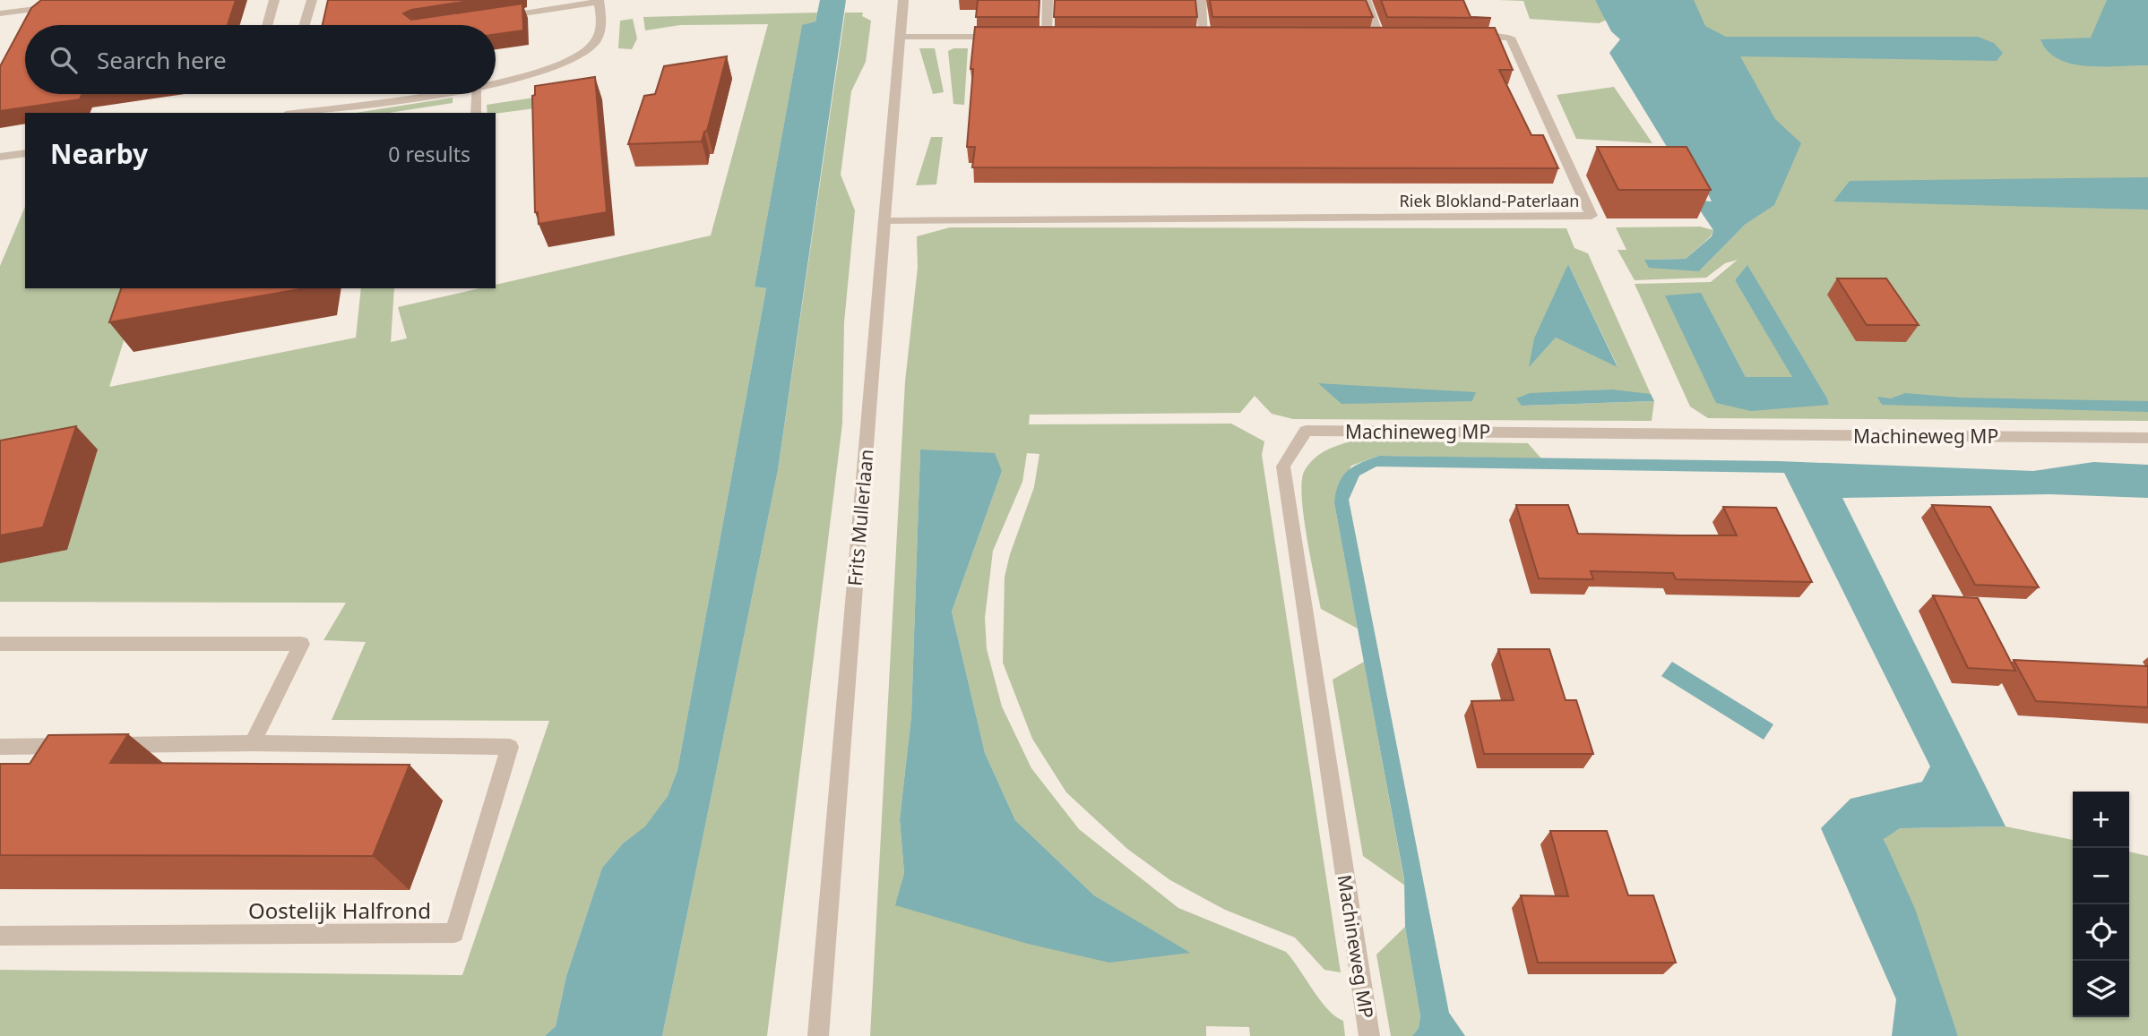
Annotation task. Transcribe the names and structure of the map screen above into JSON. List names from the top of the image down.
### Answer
{
  "streets": {
    "street": [
      "Riek Blokland-Paterlaan",
      "Machineweg MP",
      "Frits Mullerlaan",
      "Oostelijk Halfrond"
    ]
  },
  "crossings": [
    ["Riek Blokland-Paterlaan", "Frits Mullerlaan"]
  ],
  "page": {
    "search": "Search here",
    "heading": ["Nearby", "0 results"],
    "map_buttons": ["+", "−"]
  }
}
